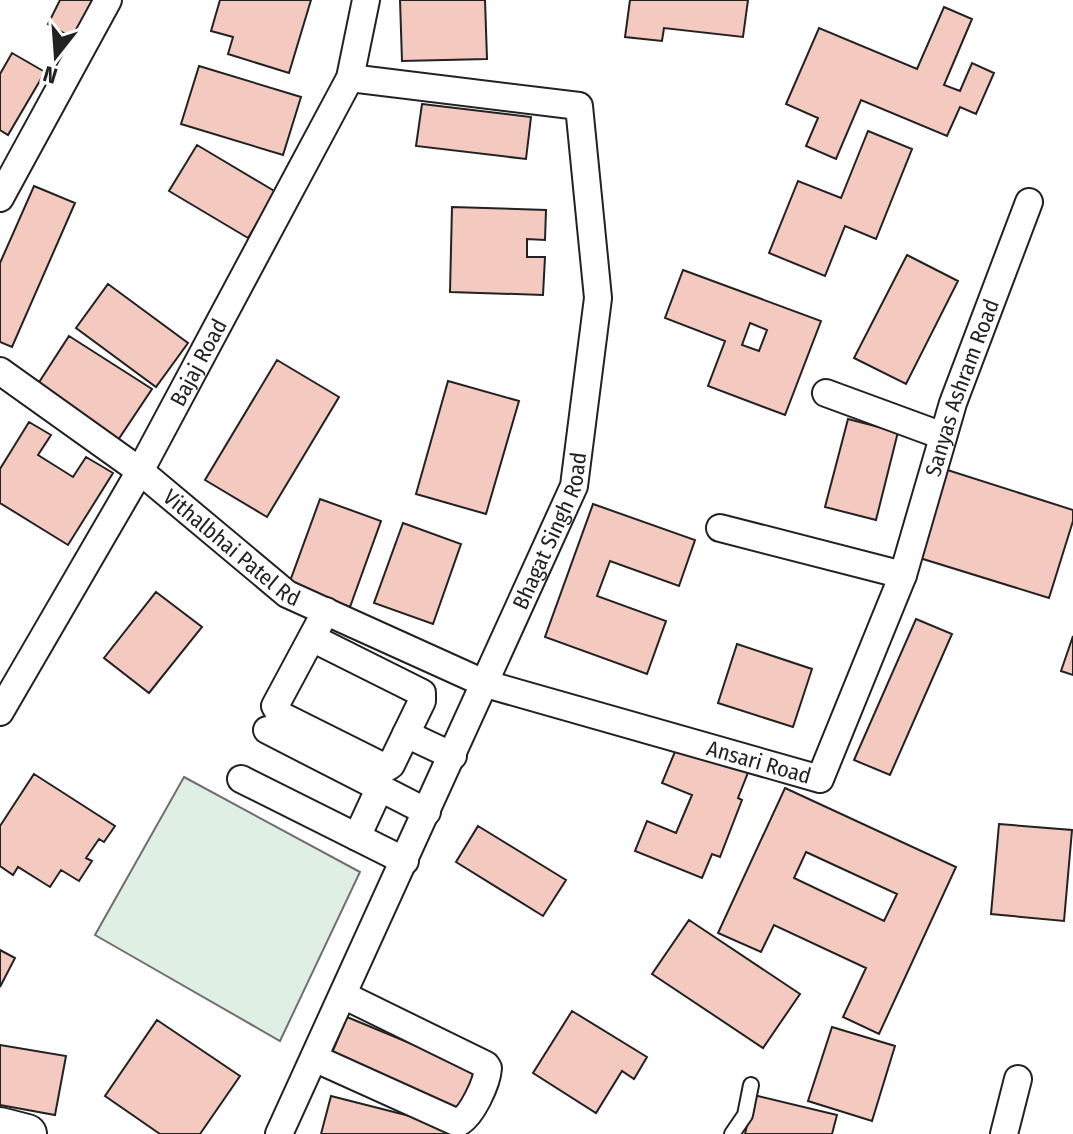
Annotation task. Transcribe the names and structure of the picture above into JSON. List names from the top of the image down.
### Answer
{
  "streets": {
    "street": [
      "Bajaj Road",
      "Sanyas Ashram Road",
      "Bhagat Singh Road",
      "Vithalbhai Patel Rd",
      "Ansari Road"
    ]
  },
  "crossings": [
    ["Bajaj Road", "Bhagat Singh Road"],
    ["Bajaj Road", "Vithalbhai Patel Rd"],
    ["Sanyas Ashram Road", "Ansari Road"],
    ["Bhagat Singh Road", "Vithalbhai Patel Rd"],
    ["Bhagat Singh Road", "Ansari Road"],
    ["Vithalbhai Patel Rd", "Ansari Road"]
  ],
  "north": "bottom"
}
